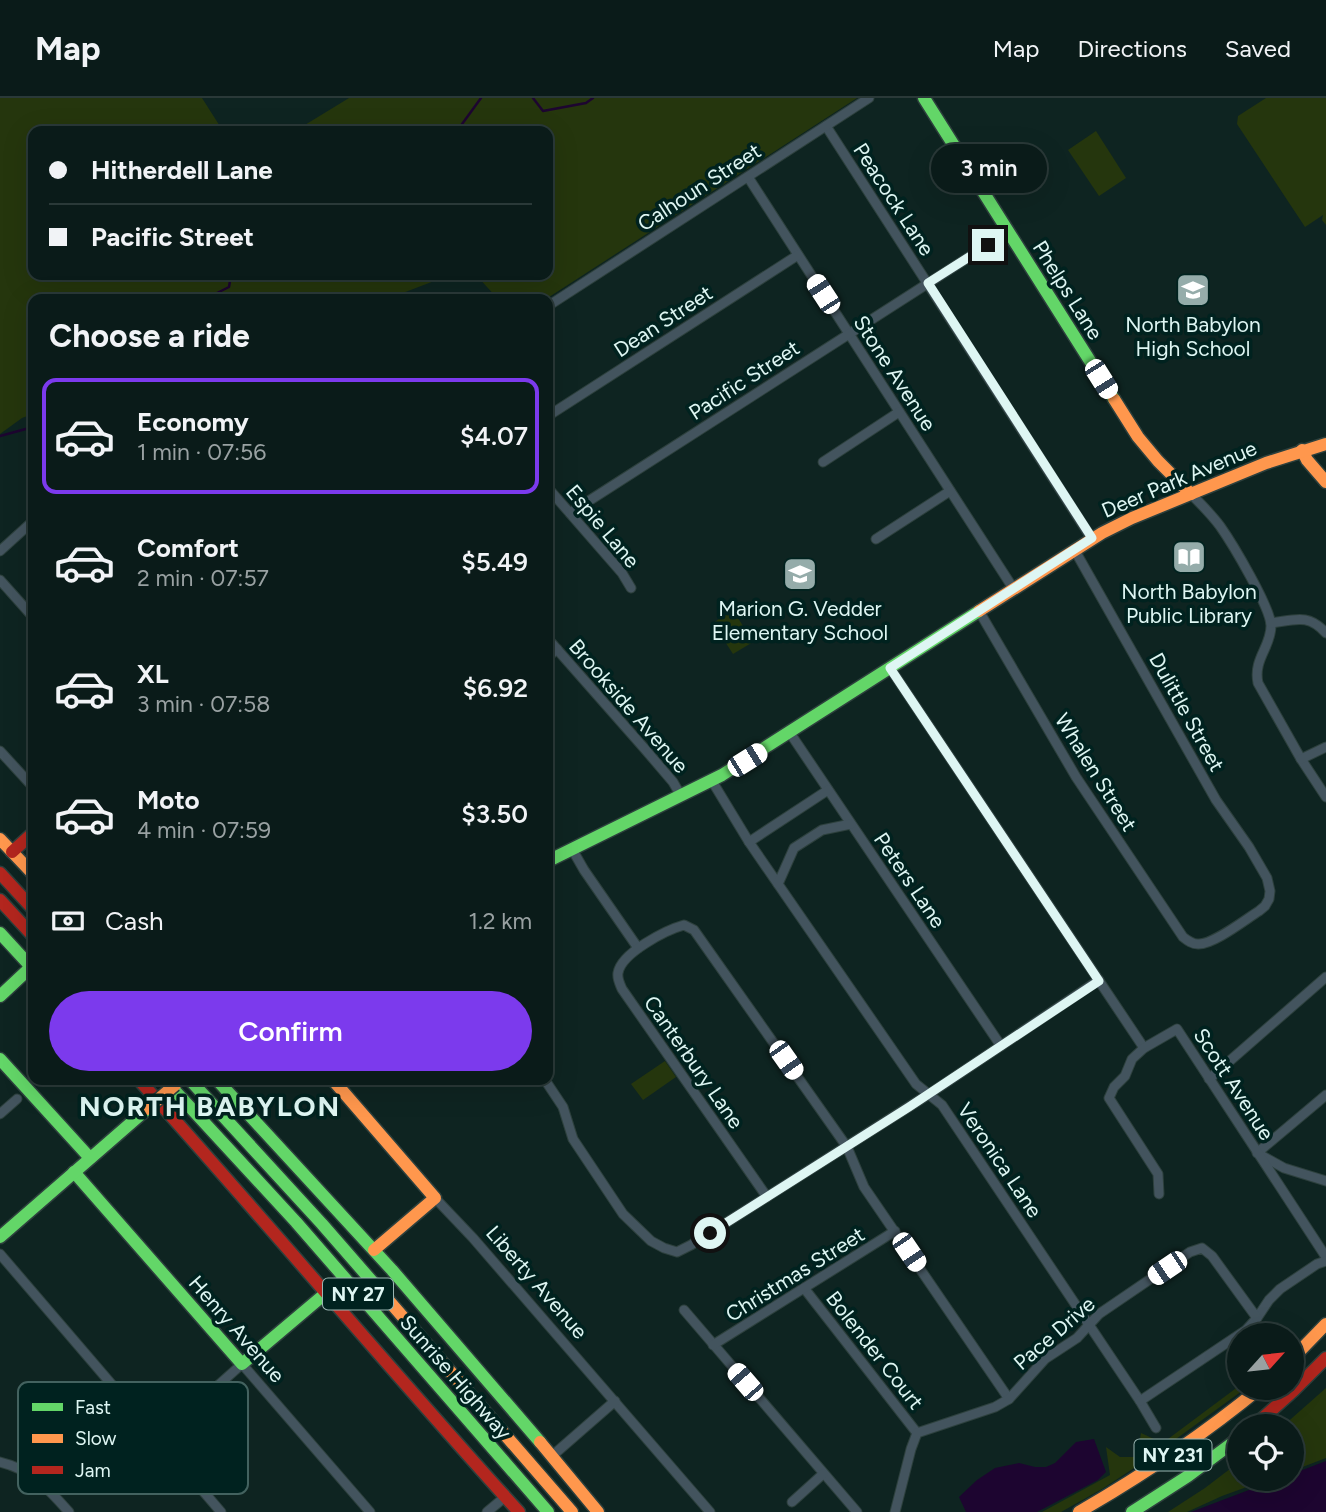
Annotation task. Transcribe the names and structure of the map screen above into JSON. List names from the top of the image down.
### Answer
{
  "streets": {
    "main road": [
      "Phelps Lane",
      "Deer Park Avenue",
      "Liberty Avenue",
      "NY 27",
      "Henry Avenue",
      "Sunrise Highway",
      "NY 231"
    ],
    "street": [
      "Calhoun Street",
      "Peacock Lane",
      "Dean Street",
      "Stone Avenue",
      "Pacific Street",
      "Espie Lane",
      "Brookside Avenue",
      "Dulittle Street",
      "Whalen Street",
      "Peters Lane",
      "Canterbury Lane",
      "Scott Avenue",
      "Veronica Lane",
      "Christmas Street",
      "Pace Drive",
      "Bolender Court"
    ]
  },
  "crossings": [
    ["Calhoun Street", "Peacock Lane"],
    ["Calhoun Street", "Stone Avenue"],
    ["Peacock Lane", "Pacific Street"],
    ["Peacock Lane", "Deer Park Avenue"],
    ["Phelps Lane", "Pacific Street"],
    ["Phelps Lane", "Deer Park Avenue"],
    ["Dean Street", "Stone Avenue"],
    ["Stone Avenue", "Pacific Street"],
    ["Stone Avenue", "Deer Park Avenue"],
    ["Pacific Street", "Espie Lane"],
    ["Deer Park Avenue", "Brookside Avenue"],
    ["Deer Park Avenue", "Dulittle Street"],
    ["Deer Park Avenue", "Whalen Street"],
    ["Deer Park Avenue", "Peters Lane"],
    ["Deer Park Avenue", "Veronica Lane"],
    ["Dulittle Street", "Whalen Street"],
    ["Veronica Lane", "Pace Drive"],
    ["Christmas Street", "Bolender Court"],
    ["Pace Drive", "Bolender Court"]
  ],
  "districts": ["NORTH BABYLON"],
  "places": {
    "school or university": ["North Babylon High School", "Marion G. Vedder Elementary School"],
    "library": ["North Babylon Public Library"]
  },
  "legend": ["Fast", "Slow", "Jam"],
  "north": "top right",
  "page": {
    "header": "Map",
    "nav": ["Map", "Directions", "Saved"],
    "banner": ["Hitherdell Lane", "Pacific Street"],
    "bubble": "3 min",
    "heading": "Choose a ride",
    "list": [
      {
        "name": "Economy",
        "note": "1 min · 07:56",
        "value": "$4.07"
      },
      {
        "name": "Comfort",
        "note": "2 min · 07:57",
        "value": "$5.49"
      },
      {
        "name": "XL",
        "note": "3 min · 07:58",
        "value": "$6.92"
      },
      {
        "name": "Moto",
        "note": "4 min · 07:59",
        "value": "$3.50"
      }
    ],
    "pay": ["Cash", "1.2 km"],
    "buttons": "Confirm"
  }
}
